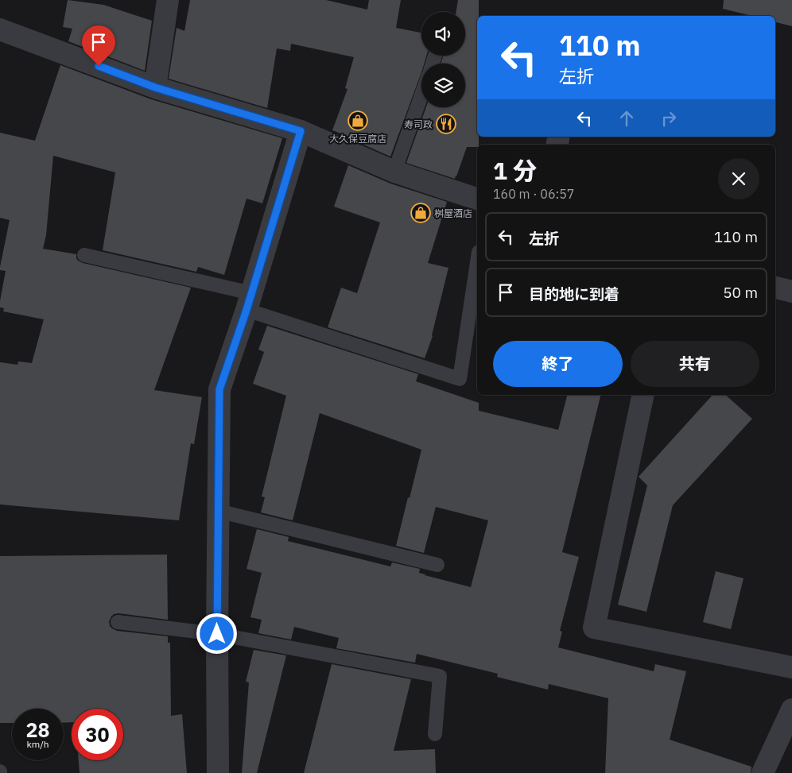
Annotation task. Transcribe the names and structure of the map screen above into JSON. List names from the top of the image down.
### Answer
{
  "places": {
    "shop": ["大久保豆腐店", "桝屋酒店"],
    "restaurant": ["寿司政"]
  },
  "page": {
    "turn": ["110 m", "左折"],
    "heading": ["1 分", "160 m · 06:57"],
    "list": [
      {
        "name": "左折",
        "value": "110 m"
      },
      {
        "name": "目的地に到着",
        "value": "50 m"
      }
    ],
    "buttons": ["終了", "共有"],
    "speed": "28 km/h",
    "limit": "30"
  }
}
